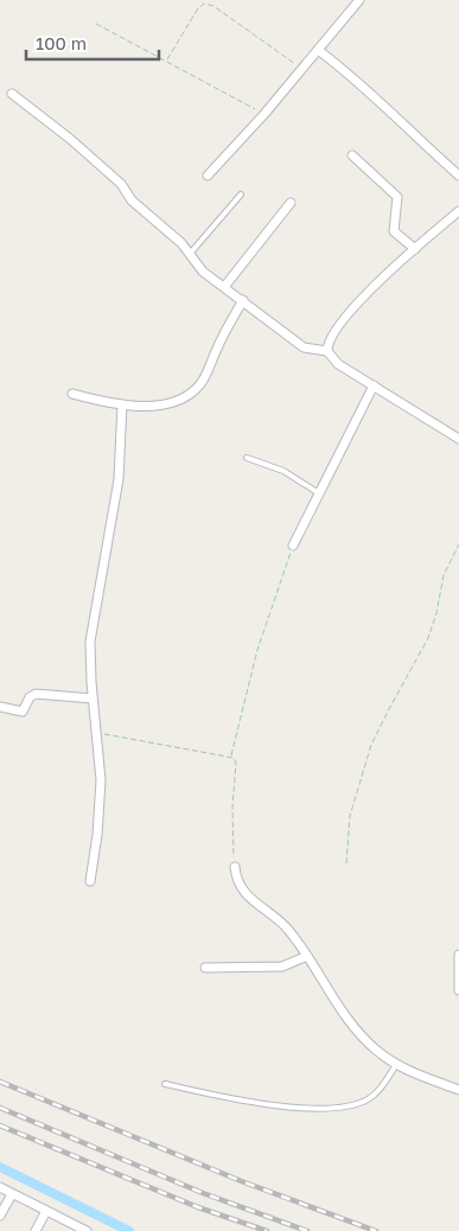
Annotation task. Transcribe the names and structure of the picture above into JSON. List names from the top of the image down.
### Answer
{
  "scale_bar": "100 m"
}
